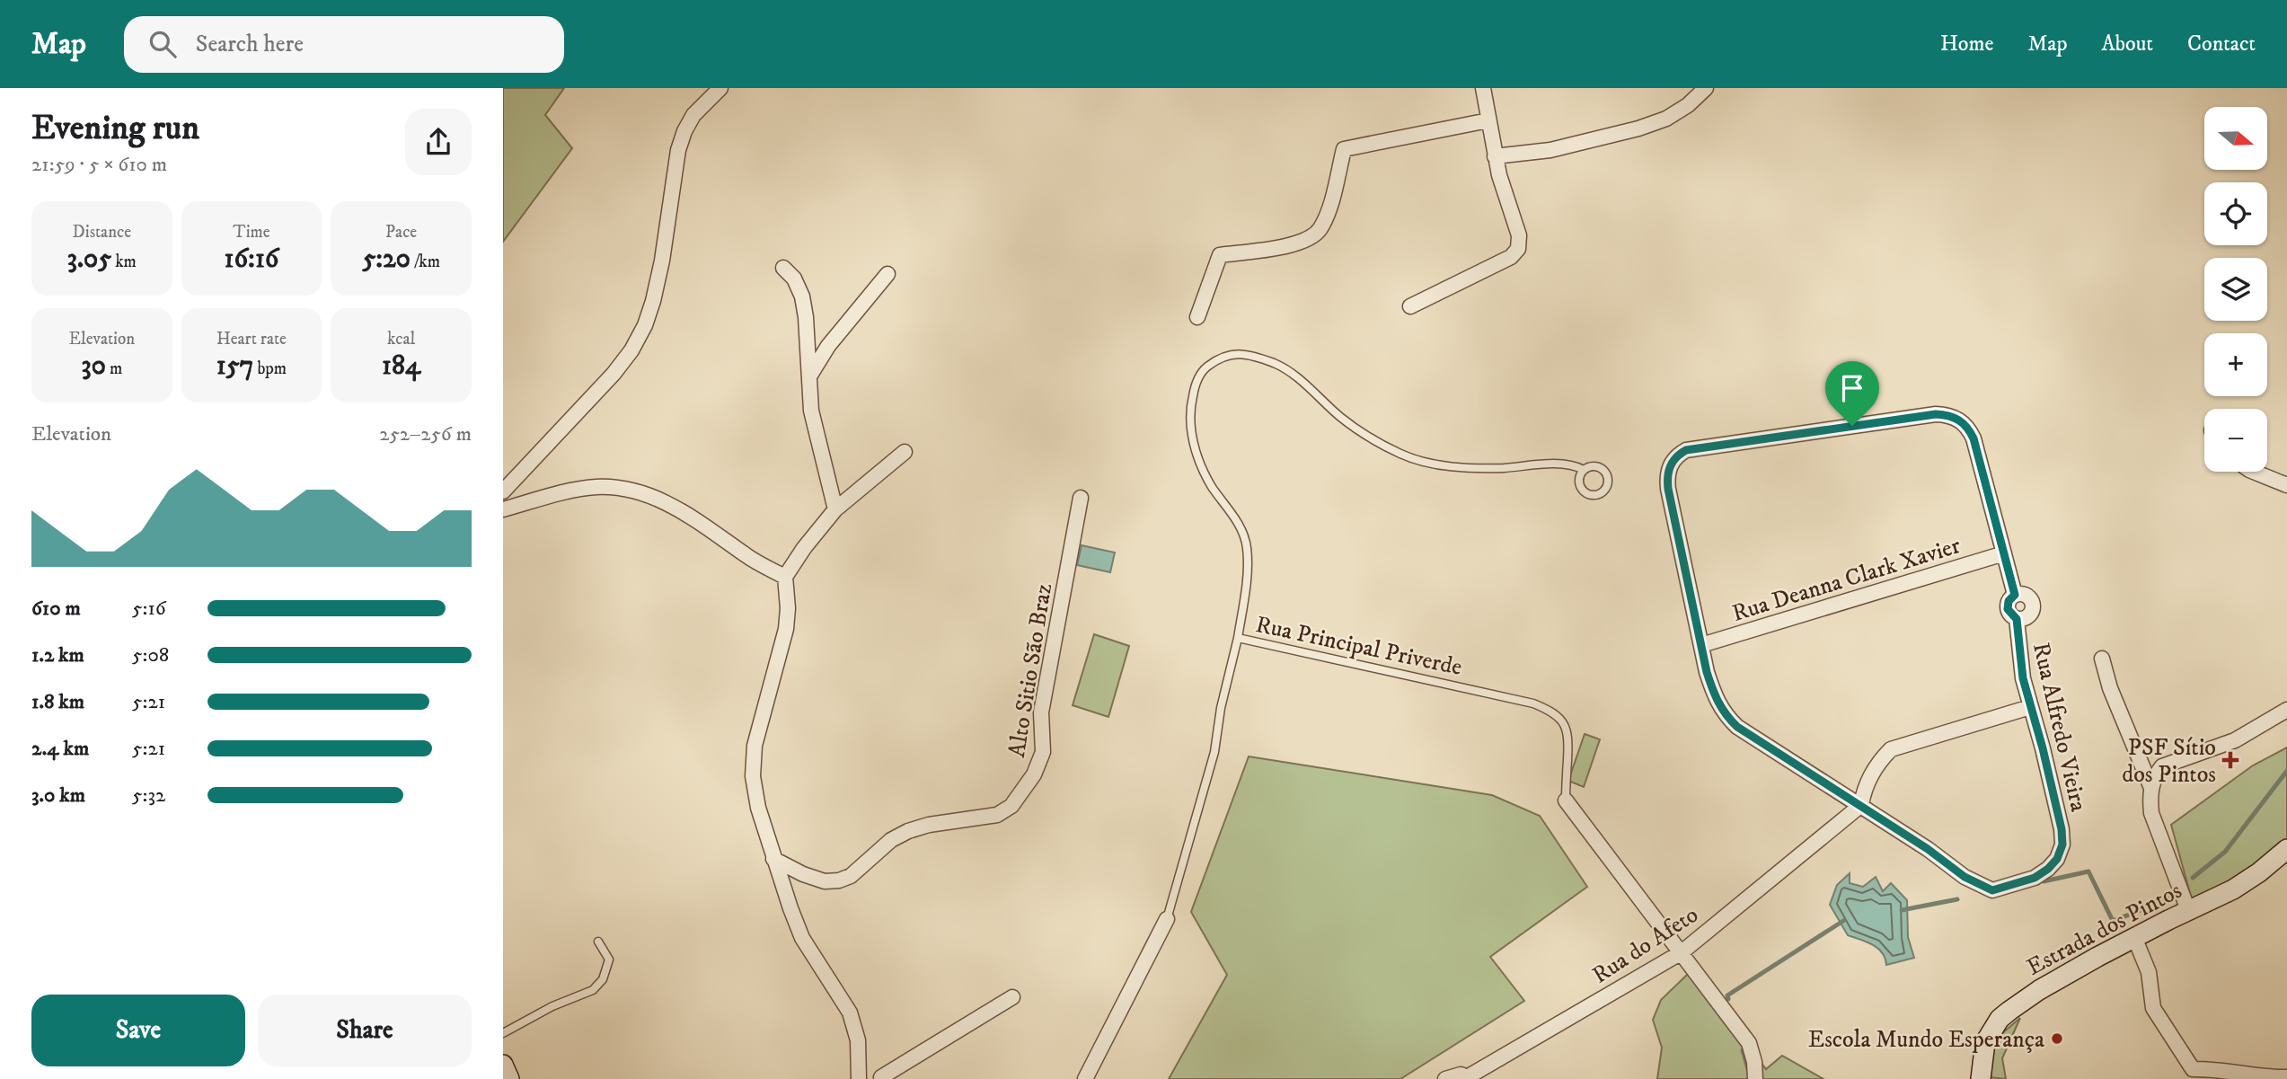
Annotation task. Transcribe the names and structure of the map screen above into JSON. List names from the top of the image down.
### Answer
{
  "streets": {
    "street": [
      "Rua Deanna Clark Xavier",
      "Alto Sitio São Braz",
      "Rua Alfredo Vieira",
      "Estrada dos Pintos",
      "Rua do Afeto"
    ],
    "lane": ["Rua Principal Priverde"]
  },
  "crossings": [
    ["Rua Alfredo Vieira", "Rua do Afeto"]
  ],
  "places": {
    "health": ["PSF Sítio dos Pintos"],
    "other": ["Escola Mundo Esperança"]
  },
  "north": "right",
  "page": {
    "header": "Map",
    "search": "Search here",
    "nav": [
      "Home",
      "Map",
      "About",
      "Contact"
    ],
    "heading": ["Evening run", "21:59 · 5 × 610 m"],
    "map_buttons": ["+", "−"],
    "stats": [
      ["Distance", "3.05 km"],
      ["Time", "16:16"],
      ["Pace", "5:20 /km"],
      ["Elevation", "30 m"],
      ["Heart rate", "157 bpm"],
      ["kcal", "184"]
    ],
    "chart": ["Elevation", "252–256 m"],
    "list": [
      {
        "name": "610 m",
        "note": "5:16"
      },
      {
        "name": "1.2 km",
        "note": "5:08"
      },
      {
        "name": "1.8 km",
        "note": "5:21"
      },
      {
        "name": "2.4 km",
        "note": "5:21"
      },
      {
        "name": "3.0 km",
        "note": "5:32"
      }
    ],
    "buttons": ["Save", "Share"]
  }
}
